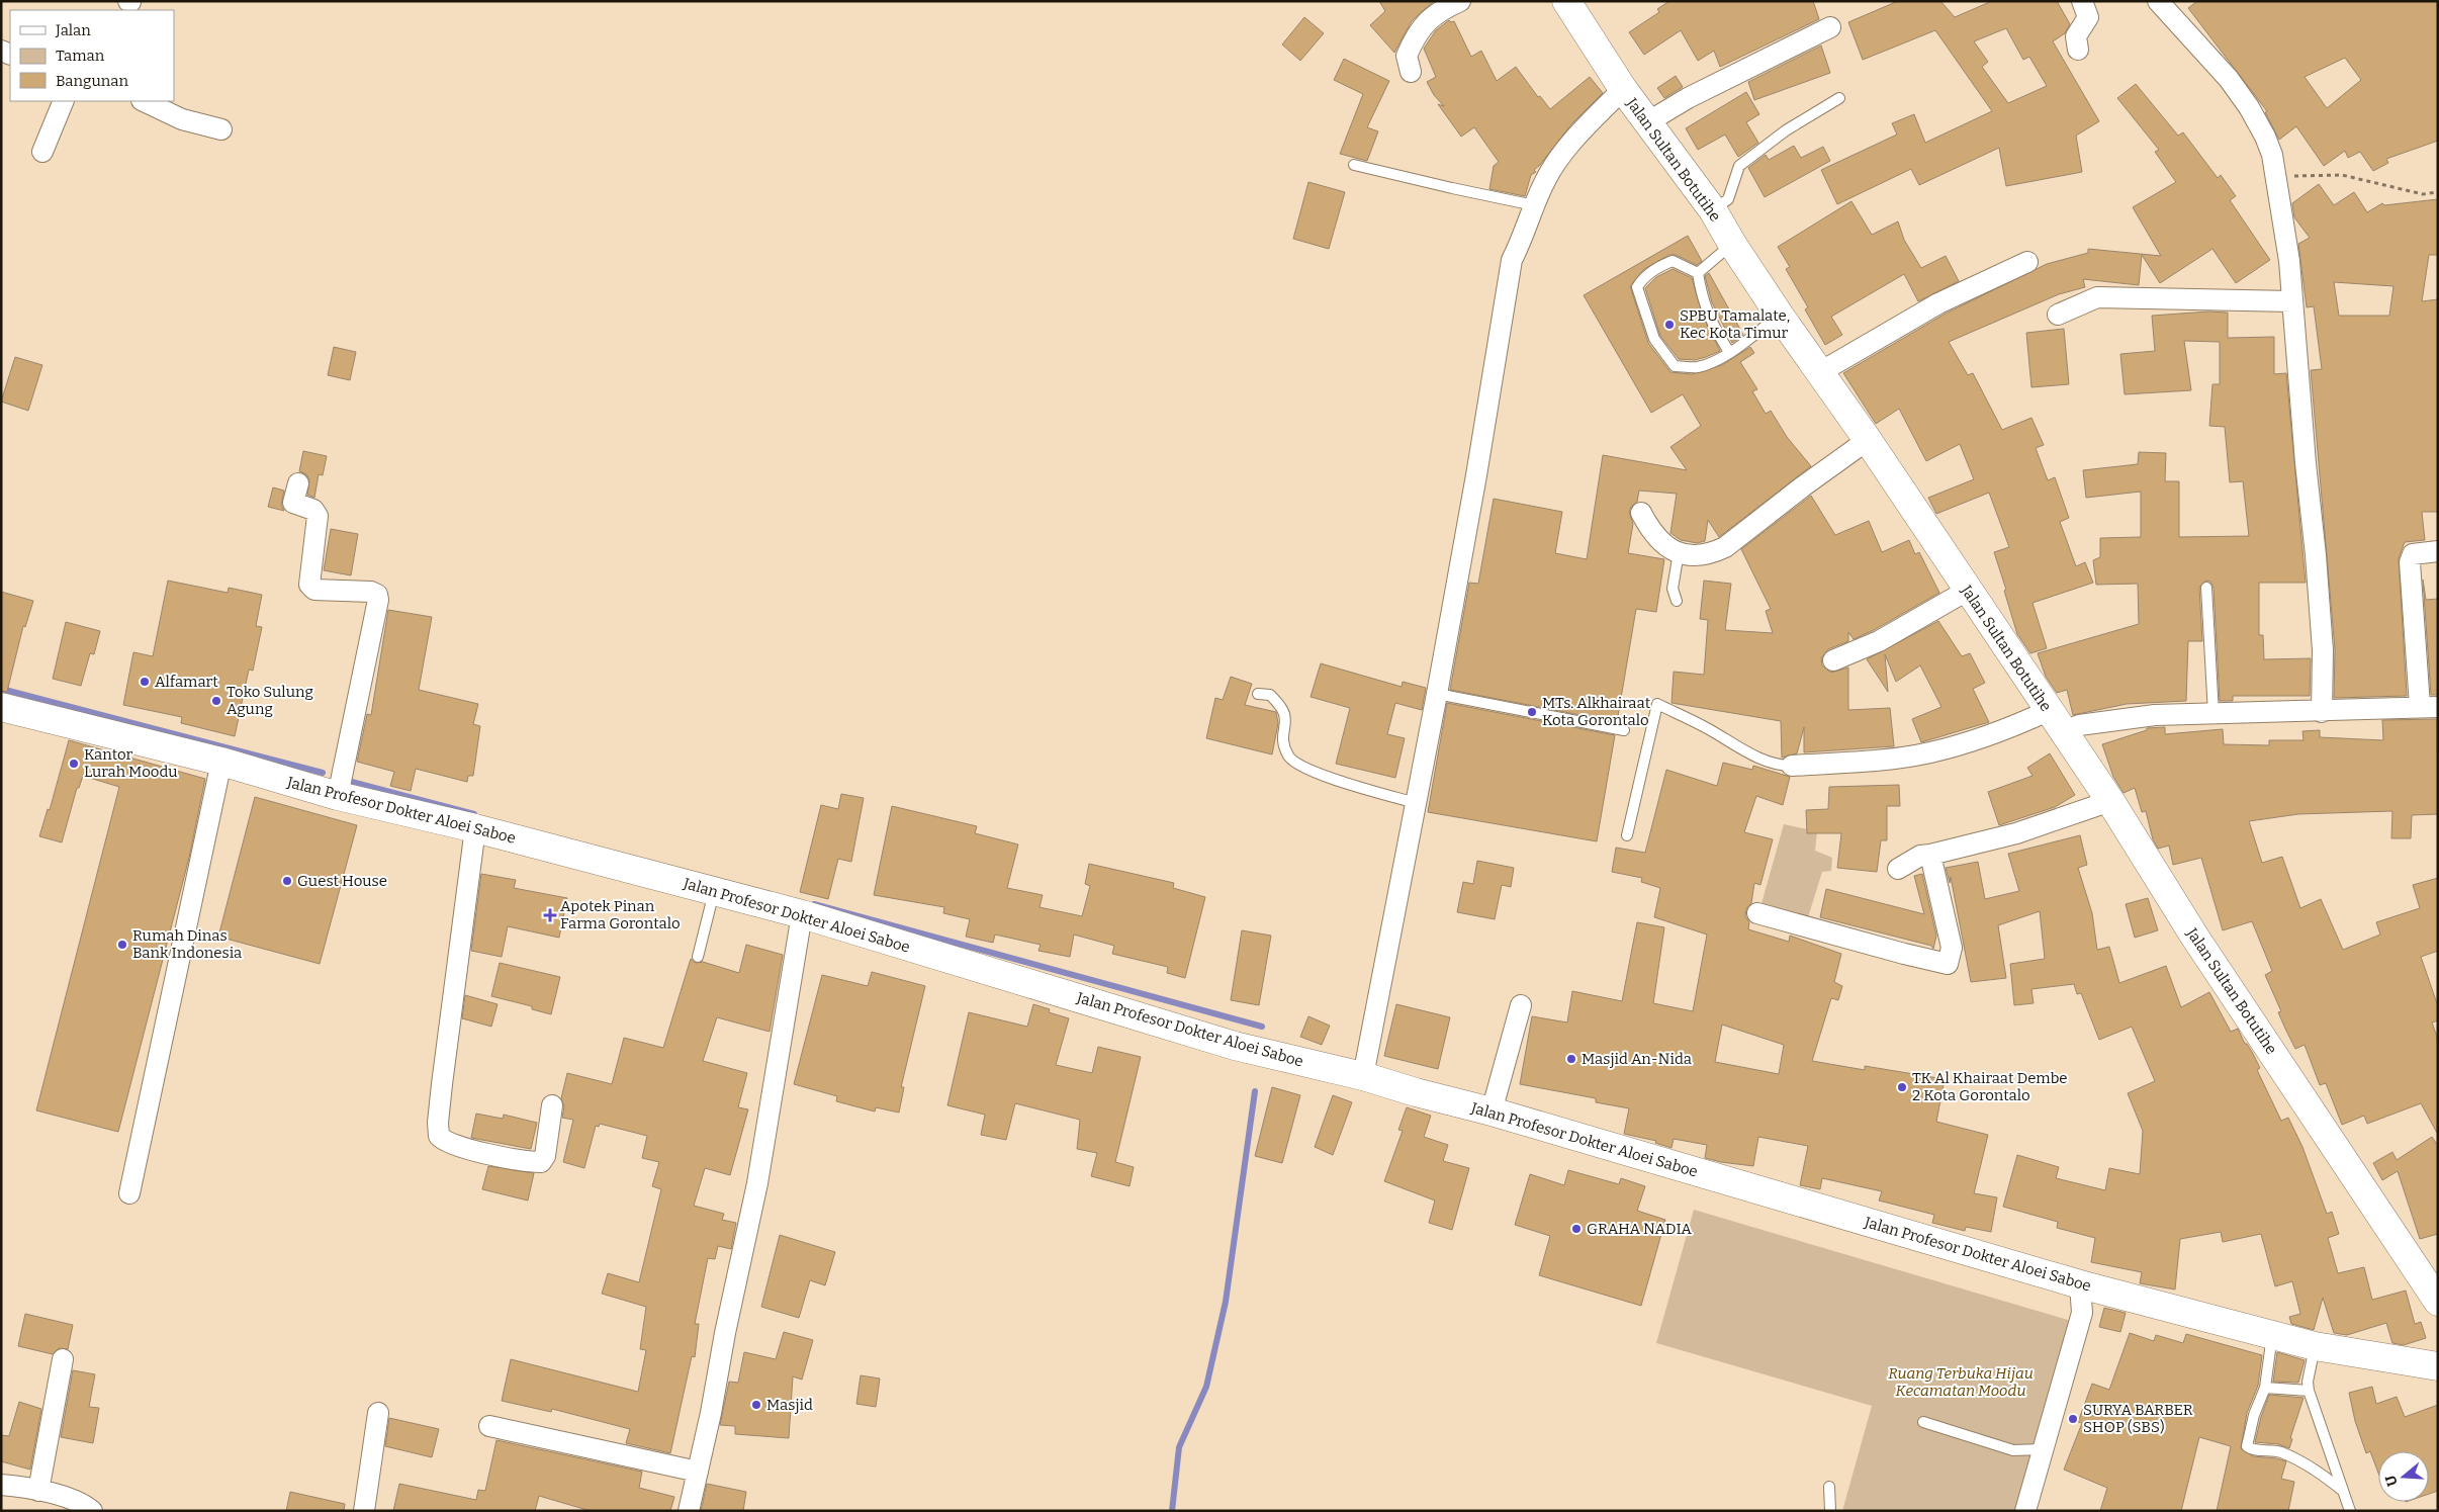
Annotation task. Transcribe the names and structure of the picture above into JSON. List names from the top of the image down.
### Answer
{
  "streets": {
    "street": ["Jalan Sultan Botutihe", "Jalan Profesor Dokter Aloei Saboe"]
  },
  "parks": ["Ruang Terbuka Hijau Kecamatan Moodu"],
  "places": {
    "other": [
      "SPBU Tamalate, Kec Kota Timur",
      "Alfamart",
      "Toko Sulung Agung",
      "MTs. Alkhairaat Kota Gorontalo",
      "Kantor Lurah Moodu",
      "Guest House",
      "Rumah Dinas Bank Indonesia",
      "Masjid An-Nida",
      "TK Al Khairaat Dembe 2 Kota Gorontalo",
      "GRAHA NADIA",
      "Masjid",
      "SURYA BARBER SHOP (SBS)"
    ],
    "health": ["Apotek Pinan Farma Gorontalo"]
  },
  "legend": ["Jalan", "Taman", "Bangunan"],
  "north": "left"
}
